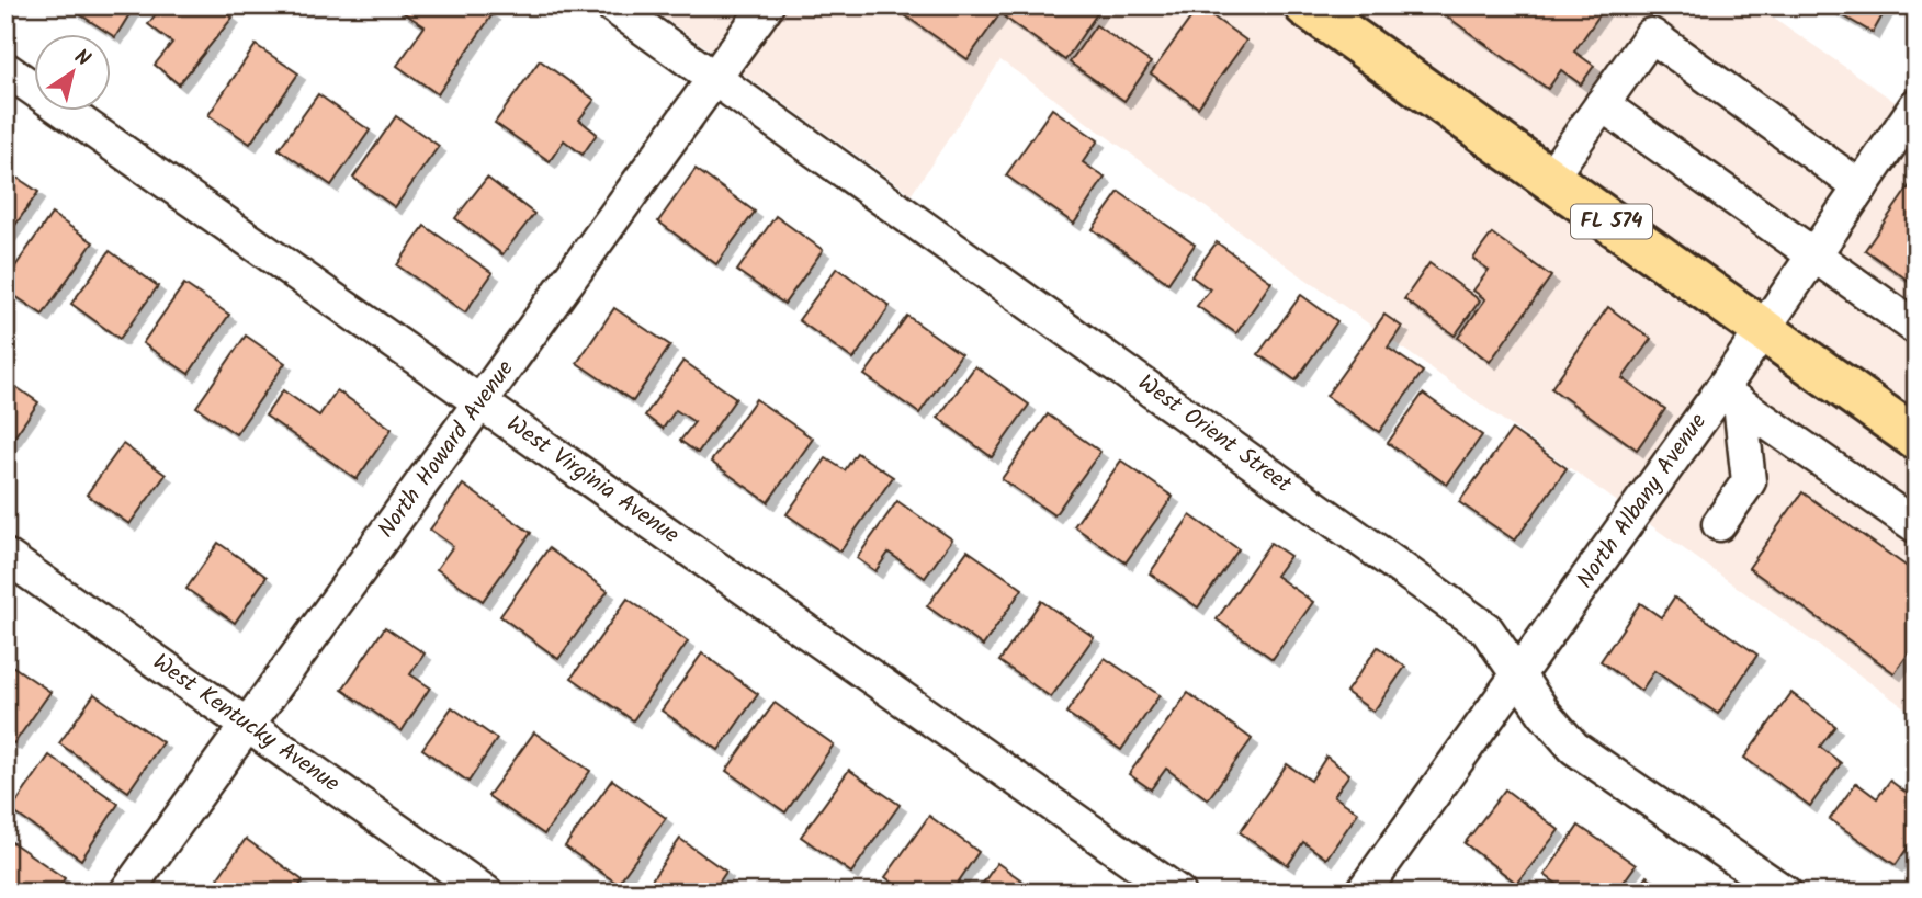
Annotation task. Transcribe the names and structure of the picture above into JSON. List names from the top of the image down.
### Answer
{
  "streets": {
    "main road": ["FL 574"],
    "street": [
      "West Orient Street",
      "North Howard Avenue",
      "West Virginia Avenue",
      "North Albany Avenue",
      "West Kentucky Avenue"
    ]
  },
  "crossings": [
    ["FL 574", "North Albany Avenue"],
    ["West Orient Street", "North Howard Avenue"],
    ["West Orient Street", "North Albany Avenue"],
    ["North Howard Avenue", "West Virginia Avenue"],
    ["North Howard Avenue", "West Kentucky Avenue"]
  ],
  "north": "top right"
}
